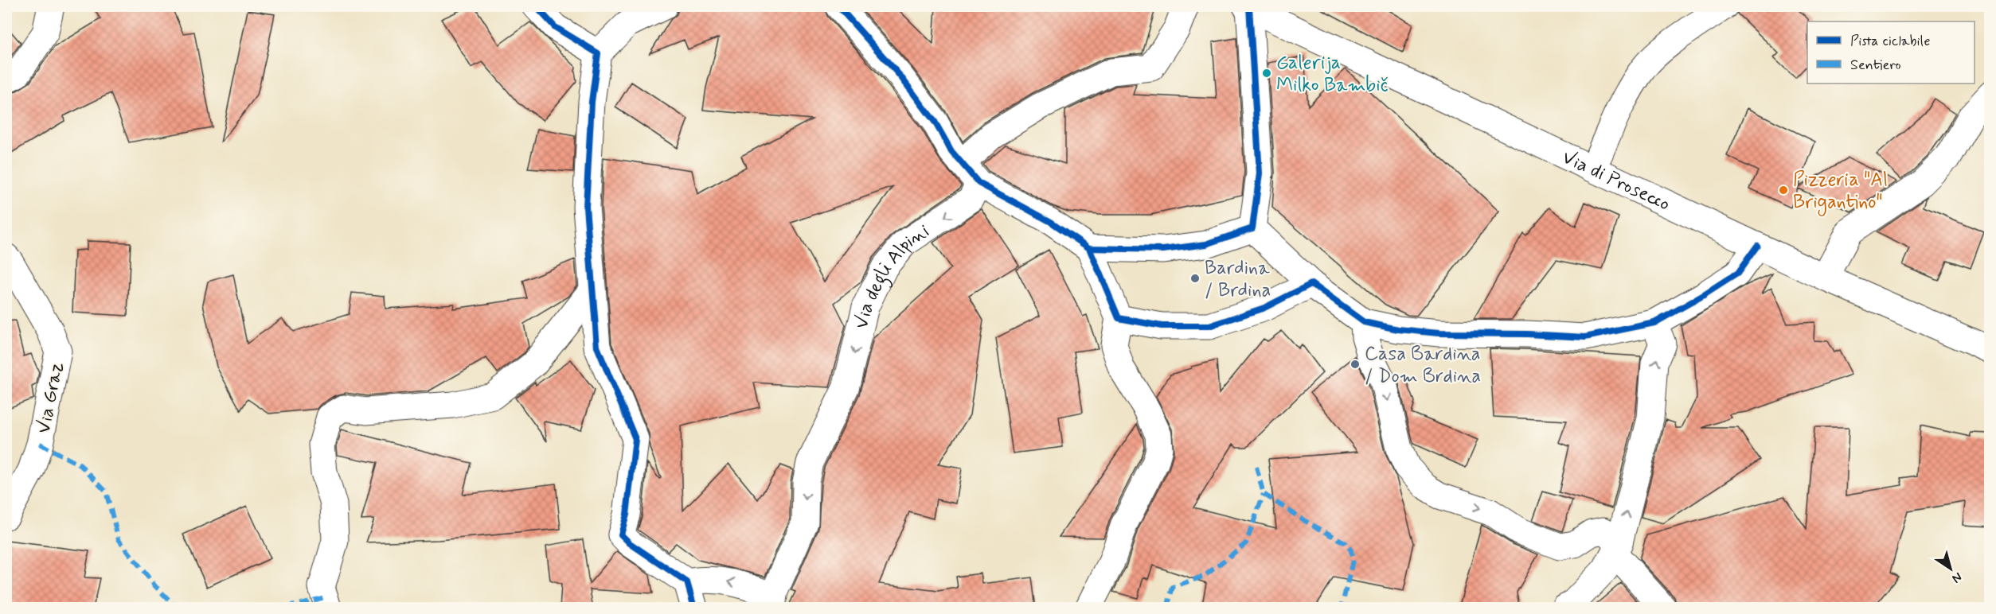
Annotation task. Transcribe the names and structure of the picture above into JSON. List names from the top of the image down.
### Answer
{
  "streets": {
    "street": ["Via di Prosecco", "Via degli Alpini", "Via Graz"]
  },
  "one_way": ["Via degli Alpini"],
  "places": [
    "Galerija Milko Bambič",
    "Pizzeria \"Al Brigantino\"",
    "Bardina / Brdina",
    "Casa Bardina / Dom Brdina"
  ],
  "legend": ["Pista ciclabile", "Sentiero"],
  "north": "bottom right"
}
